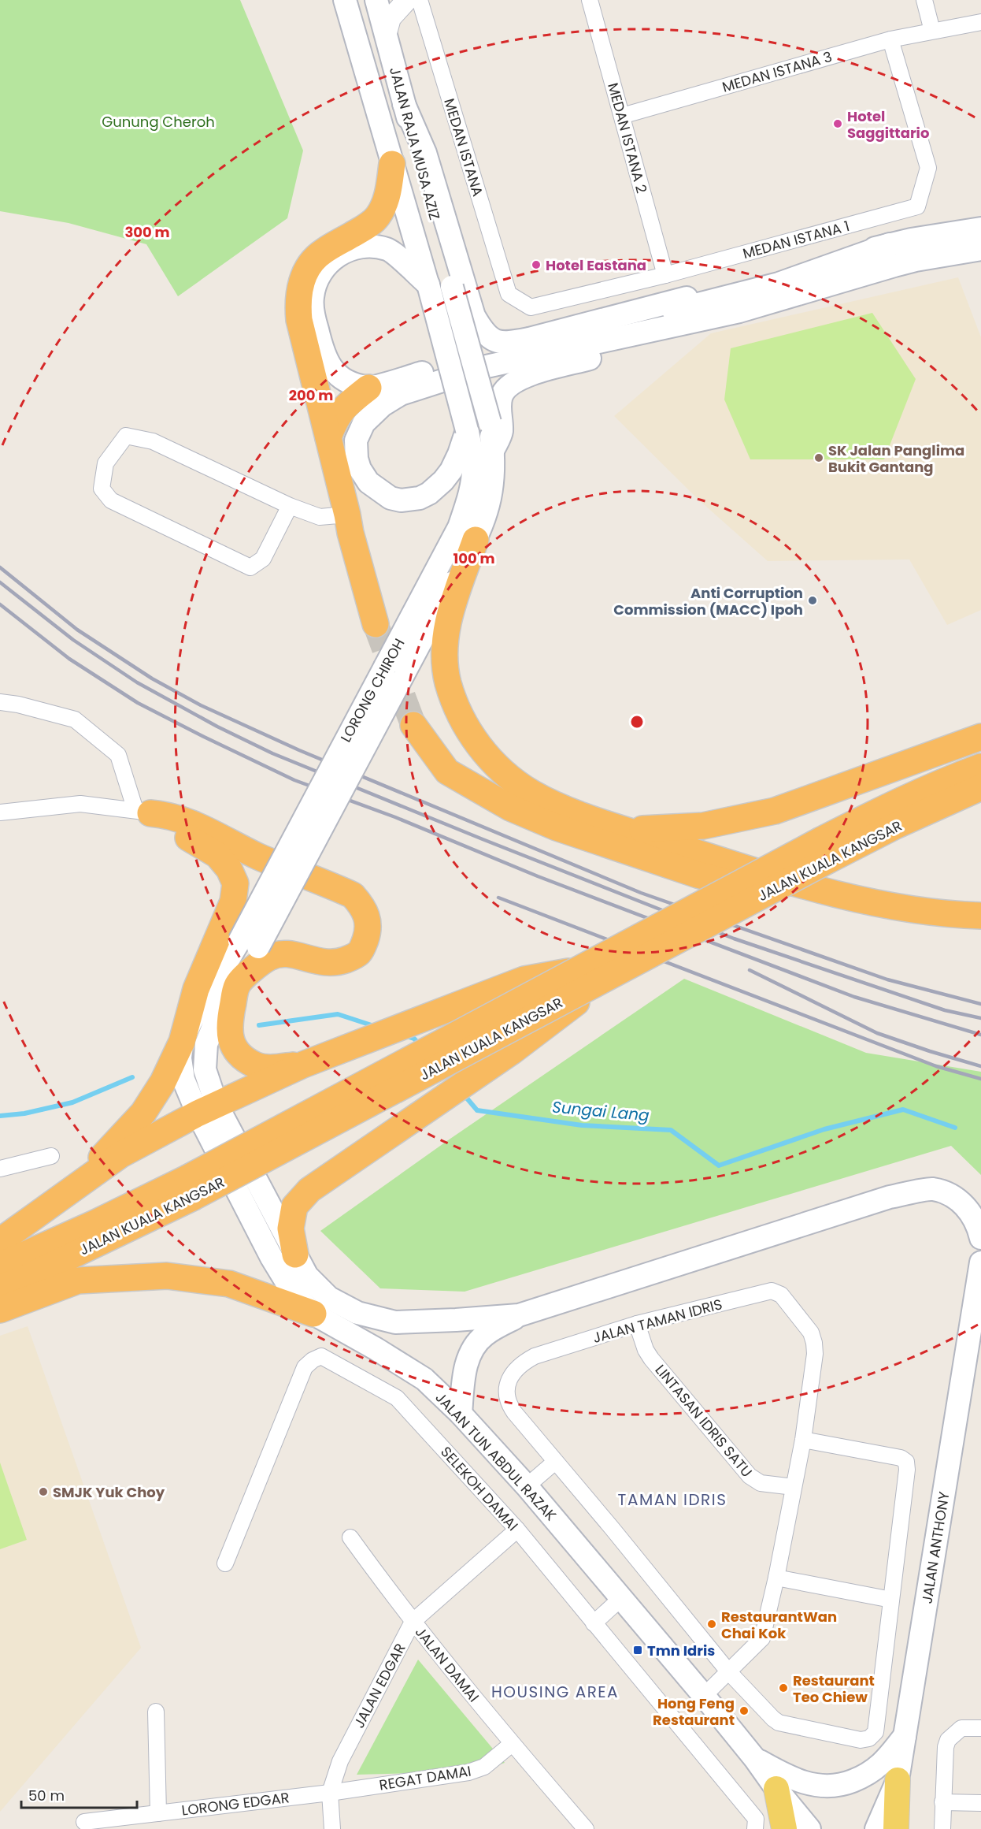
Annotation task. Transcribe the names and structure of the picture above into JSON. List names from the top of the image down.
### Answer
{
  "streets": {
    "highway": ["JALAN KUALA KANGSAR"],
    "main road": [
      "JALAN RAJA MUSA AZIZ",
      "LORONG CHIROH",
      "JALAN TUN ABDUL RAZAK",
      "JALAN ANTHONY"
    ],
    "street": [
      "MEDAN ISTANA 3",
      "MEDAN ISTANA 2",
      "MEDAN ISTANA",
      "MEDAN ISTANA 1",
      "JALAN TAMAN IDRIS",
      "LINTASAN IDRIS SATU",
      "SELEKOH DAMAI",
      "JALAN DAMAI",
      "JALAN EDGAR",
      "REGAT DAMAI",
      "LORONG EDGAR"
    ]
  },
  "crossings": [
    ["MEDAN ISTANA 3", "MEDAN ISTANA 2"],
    ["MEDAN ISTANA 3", "MEDAN ISTANA 1"],
    ["MEDAN ISTANA 2", "MEDAN ISTANA 1"],
    ["JALAN RAJA MUSA AZIZ", "LORONG CHIROH"],
    ["MEDAN ISTANA", "MEDAN ISTANA 1"],
    ["LORONG CHIROH", "JALAN TUN ABDUL RAZAK"],
    ["JALAN TAMAN IDRIS", "LINTASAN IDRIS SATU"],
    ["JALAN TAMAN IDRIS", "JALAN TUN ABDUL RAZAK"],
    ["SELEKOH DAMAI", "JALAN EDGAR"],
    ["JALAN DAMAI", "JALAN EDGAR"],
    ["JALAN DAMAI", "REGAT DAMAI"],
    ["JALAN EDGAR", "REGAT DAMAI"],
    ["JALAN EDGAR", "LORONG EDGAR"],
    ["REGAT DAMAI", "LORONG EDGAR"]
  ],
  "districts": ["TAMAN IDRIS", "HOUSING AREA"],
  "water": ["Sungai Lang"],
  "parks": ["Gunung Cheroh"],
  "places": {
    "other": [
      "Hotel Saggittario",
      "Hotel Eastana",
      "SK Jalan Panglima Bukit Gantang",
      "Anti Corruption Commission (MACC) Ipoh",
      "SMJK Yuk Choy",
      "RestaurantWan Chai Kok",
      "Restaurant Teo Chiew",
      "Hong Feng Restaurant"
    ],
    "transit": ["Tmn Idris"]
  },
  "scale_bar": "50 m",
  "rings": ["300 m", "200 m", "100 m"]
}
